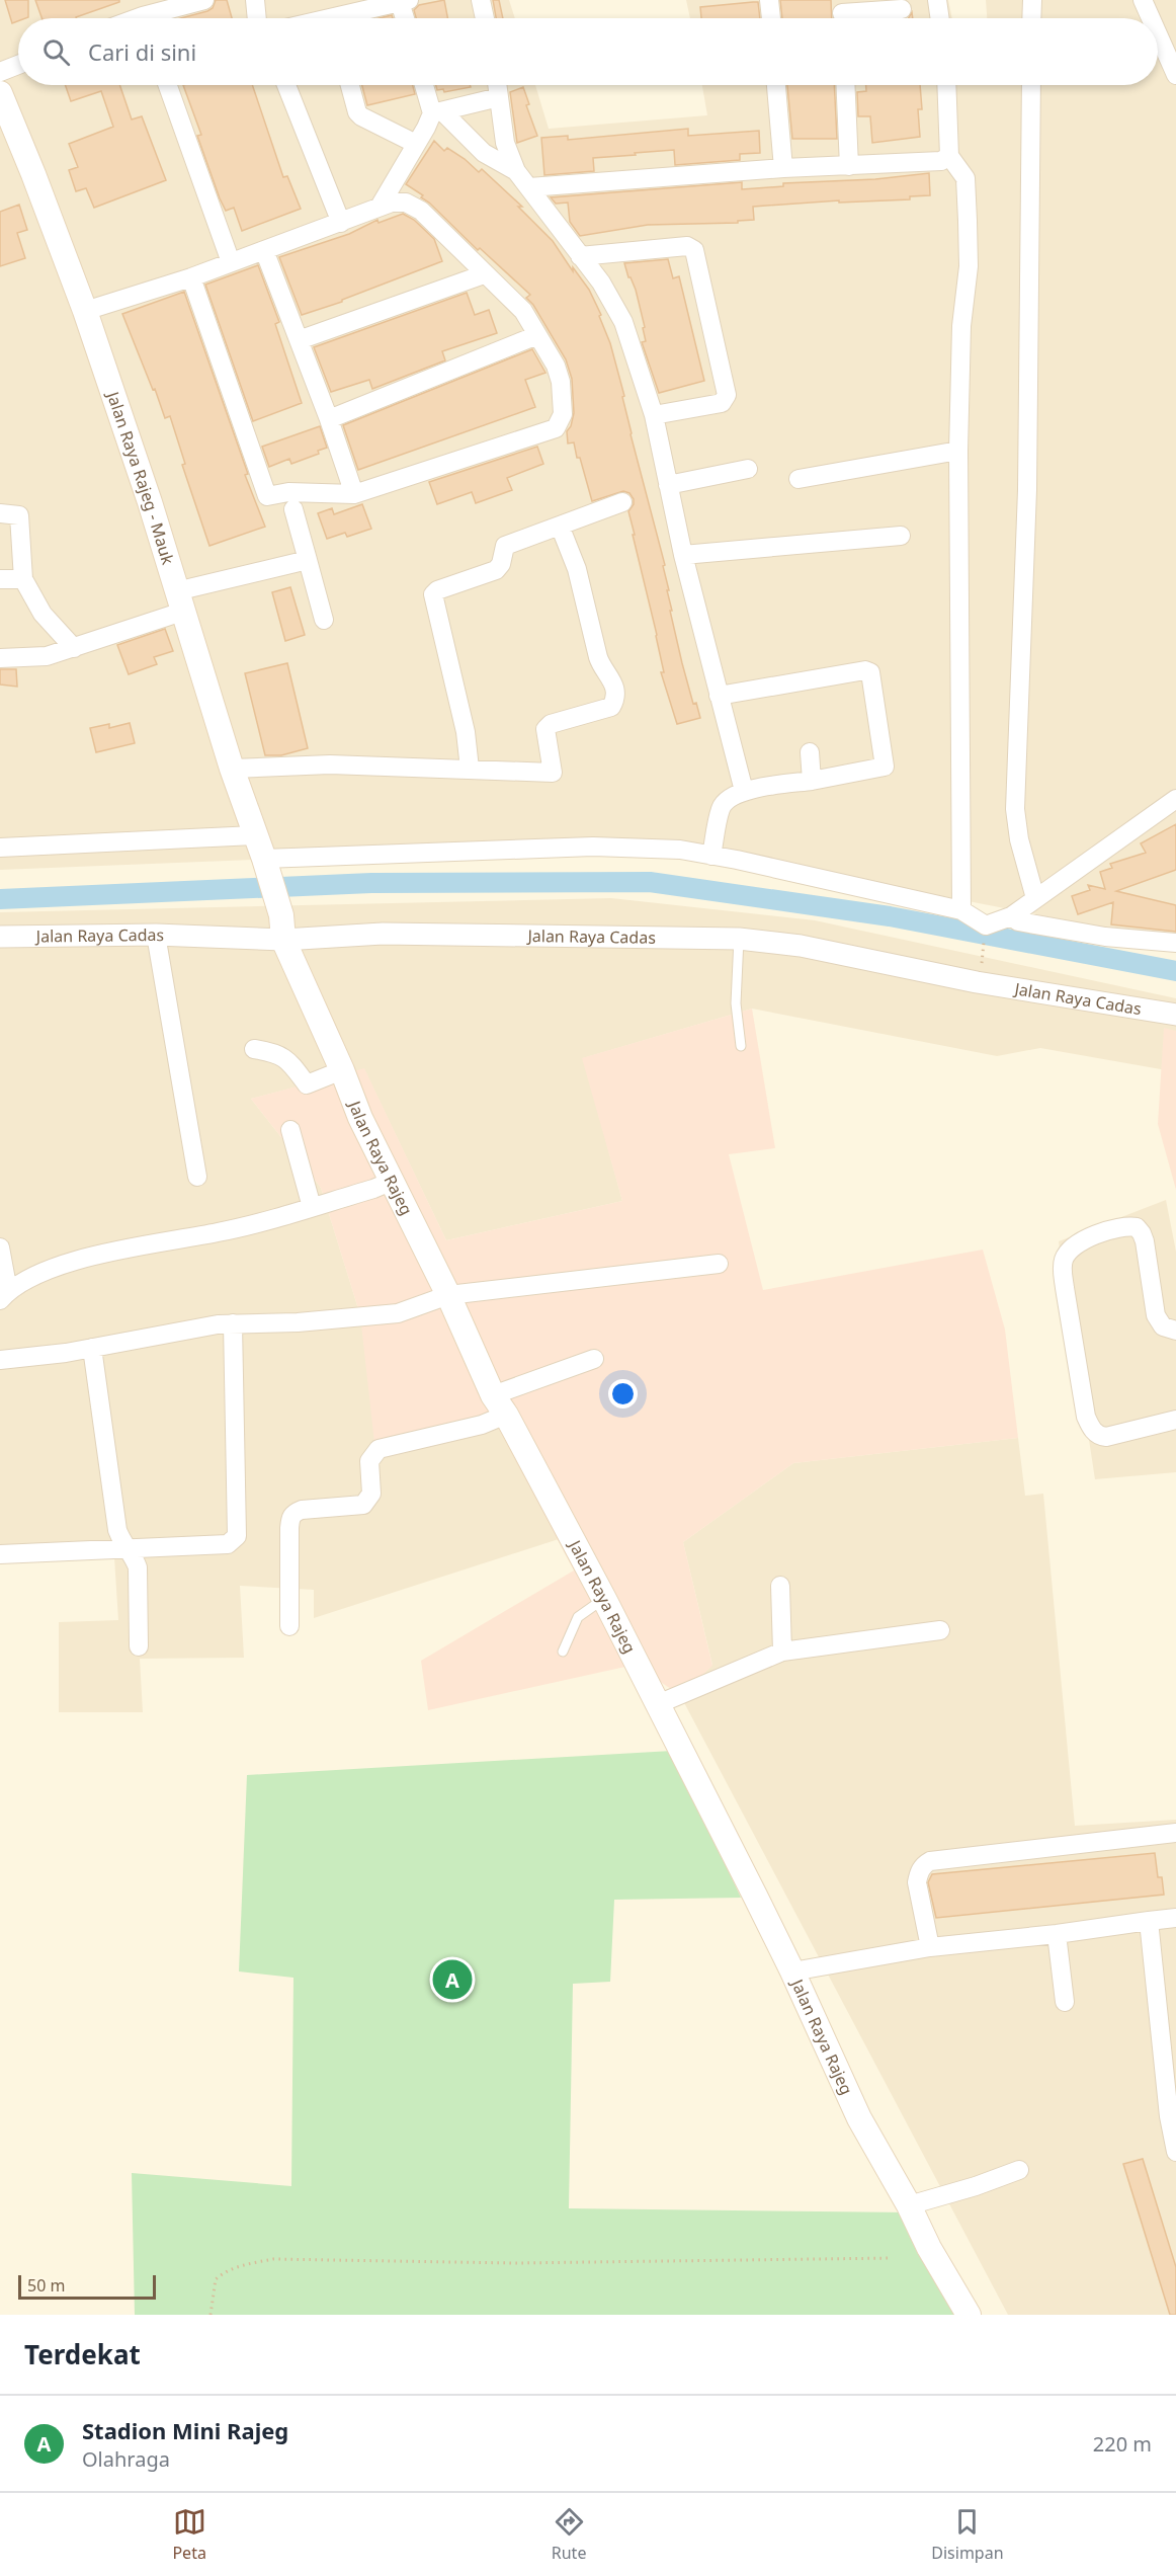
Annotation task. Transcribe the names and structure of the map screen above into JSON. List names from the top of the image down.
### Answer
{
  "streets": {
    "main road": ["Jalan Raya Rajeg - Mauk", "Jalan Raya Rajeg"],
    "street": ["Jalan Raya Cadas"]
  },
  "crossings": [
    ["Jalan Raya Rajeg - Mauk", "Jalan Raya Rajeg"],
    ["Jalan Raya Cadas", "Jalan Raya Rajeg"]
  ],
  "scale_bar": "50 m",
  "page": {
    "search": "Cari di sini",
    "pins": "A",
    "scale": "50 m",
    "heading": "Terdekat",
    "list": [
      {
        "mark": "A",
        "name": "Stadion Mini Rajeg",
        "note": "Olahraga",
        "value": "220 m"
      }
    ],
    "nav": ["Peta", "Rute", "Disimpan"]
  }
}
